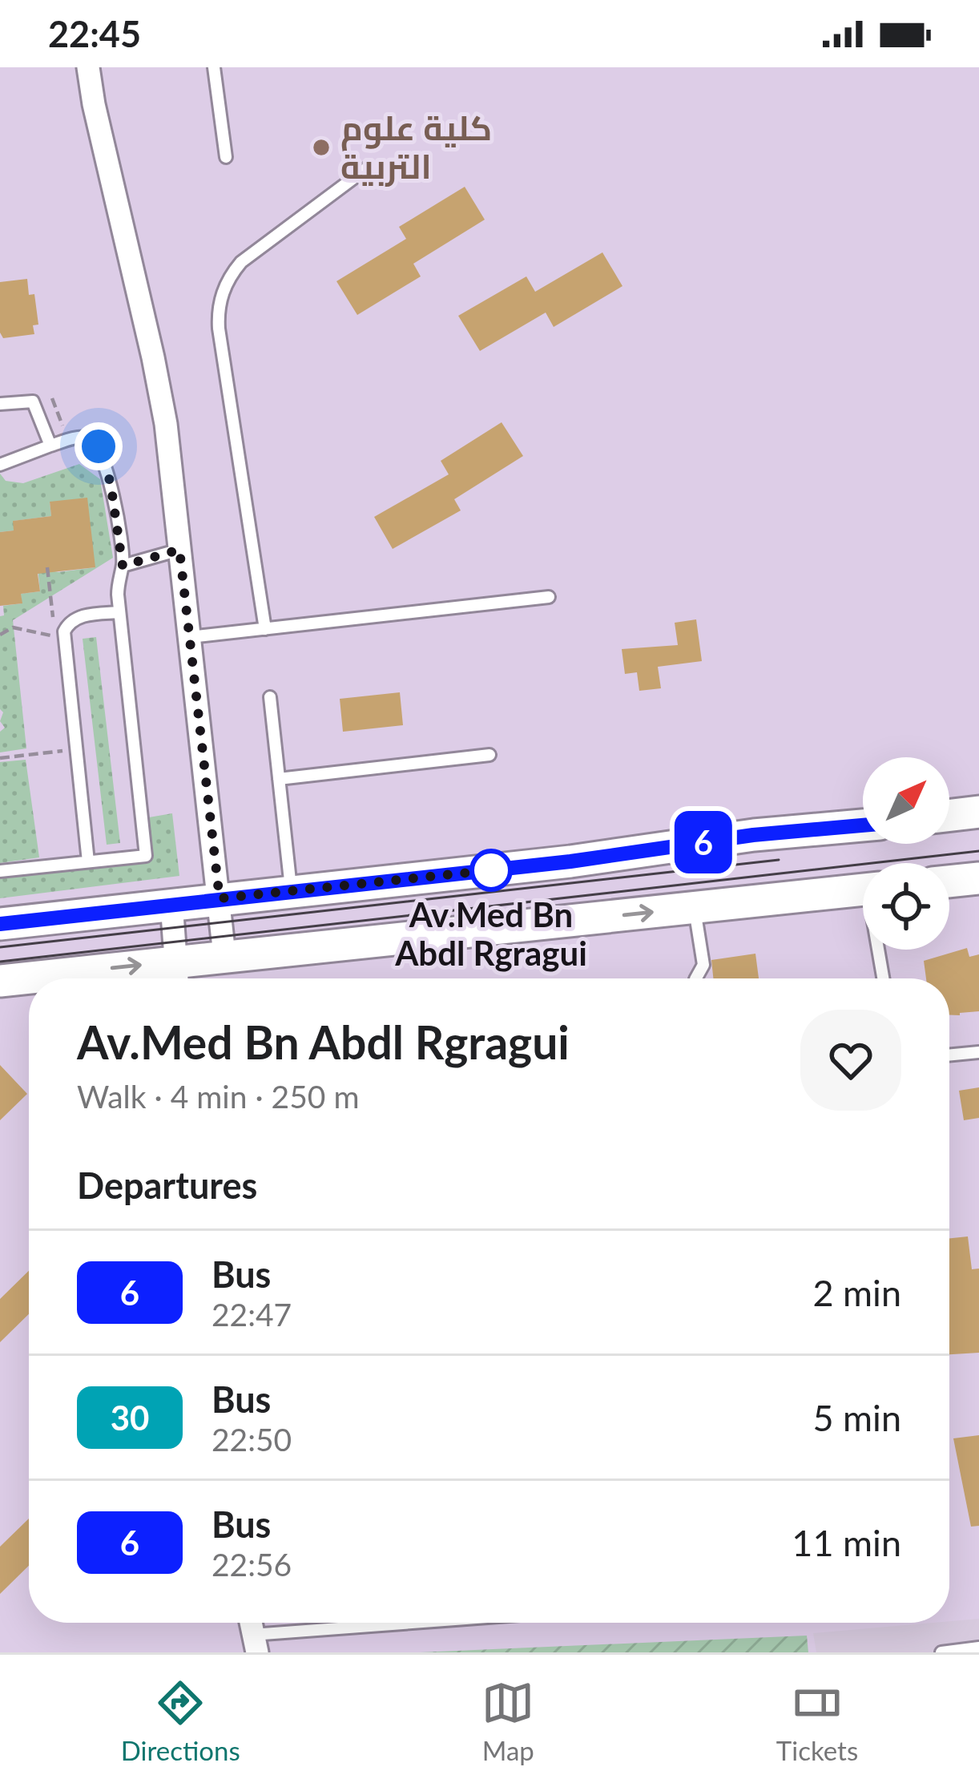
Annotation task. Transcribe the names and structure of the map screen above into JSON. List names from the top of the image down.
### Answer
{
  "places": ["كلية علوم التربية", "Av.Med Bn Abdl Rgragui"],
  "lines": ["bus line 6"],
  "north": "top right",
  "page": {
    "status": "22:45",
    "on_map": "6",
    "heading": [
      ["Av.Med Bn Abdl Rgragui", "Walk · 4 min · 250 m"],
      "Departures"
    ],
    "list": [
      {
        "mark": "6",
        "name": "Bus",
        "note": "22:47",
        "value": "2 min"
      },
      {
        "mark": "30",
        "name": "Bus",
        "note": "22:50",
        "value": "5 min"
      },
      {
        "mark": "6",
        "name": "Bus",
        "note": "22:56",
        "value": "11 min"
      }
    ],
    "tabs": ["Directions", "Map", "Tickets"]
  }
}
